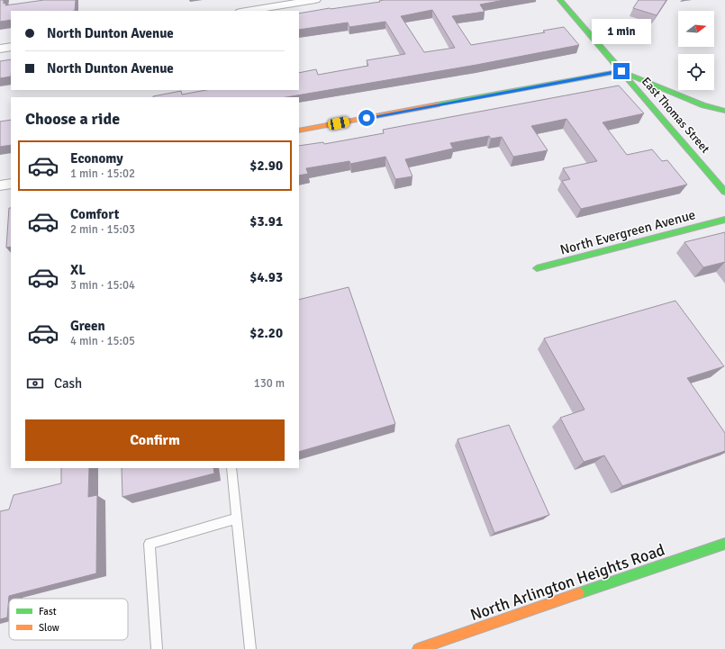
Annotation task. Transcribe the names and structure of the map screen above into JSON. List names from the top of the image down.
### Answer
{
  "streets": {
    "street": ["East Thomas Street", "North Evergreen Avenue", "North Arlington Heights Road"]
  },
  "legend": ["Fast", "Slow"],
  "north": "right",
  "page": {
    "banner": ["North Dunton Avenue", "North Dunton Avenue"],
    "bubble": "1 min",
    "heading": "Choose a ride",
    "list": [
      {
        "name": "Economy",
        "note": "1 min · 15:02",
        "value": "$2.90"
      },
      {
        "name": "Comfort",
        "note": "2 min · 15:03",
        "value": "$3.91"
      },
      {
        "name": "XL",
        "note": "3 min · 15:04",
        "value": "$4.93"
      },
      {
        "name": "Green",
        "note": "4 min · 15:05",
        "value": "$2.20"
      }
    ],
    "pay": ["Cash", "130 m"],
    "buttons": "Confirm"
  }
}
